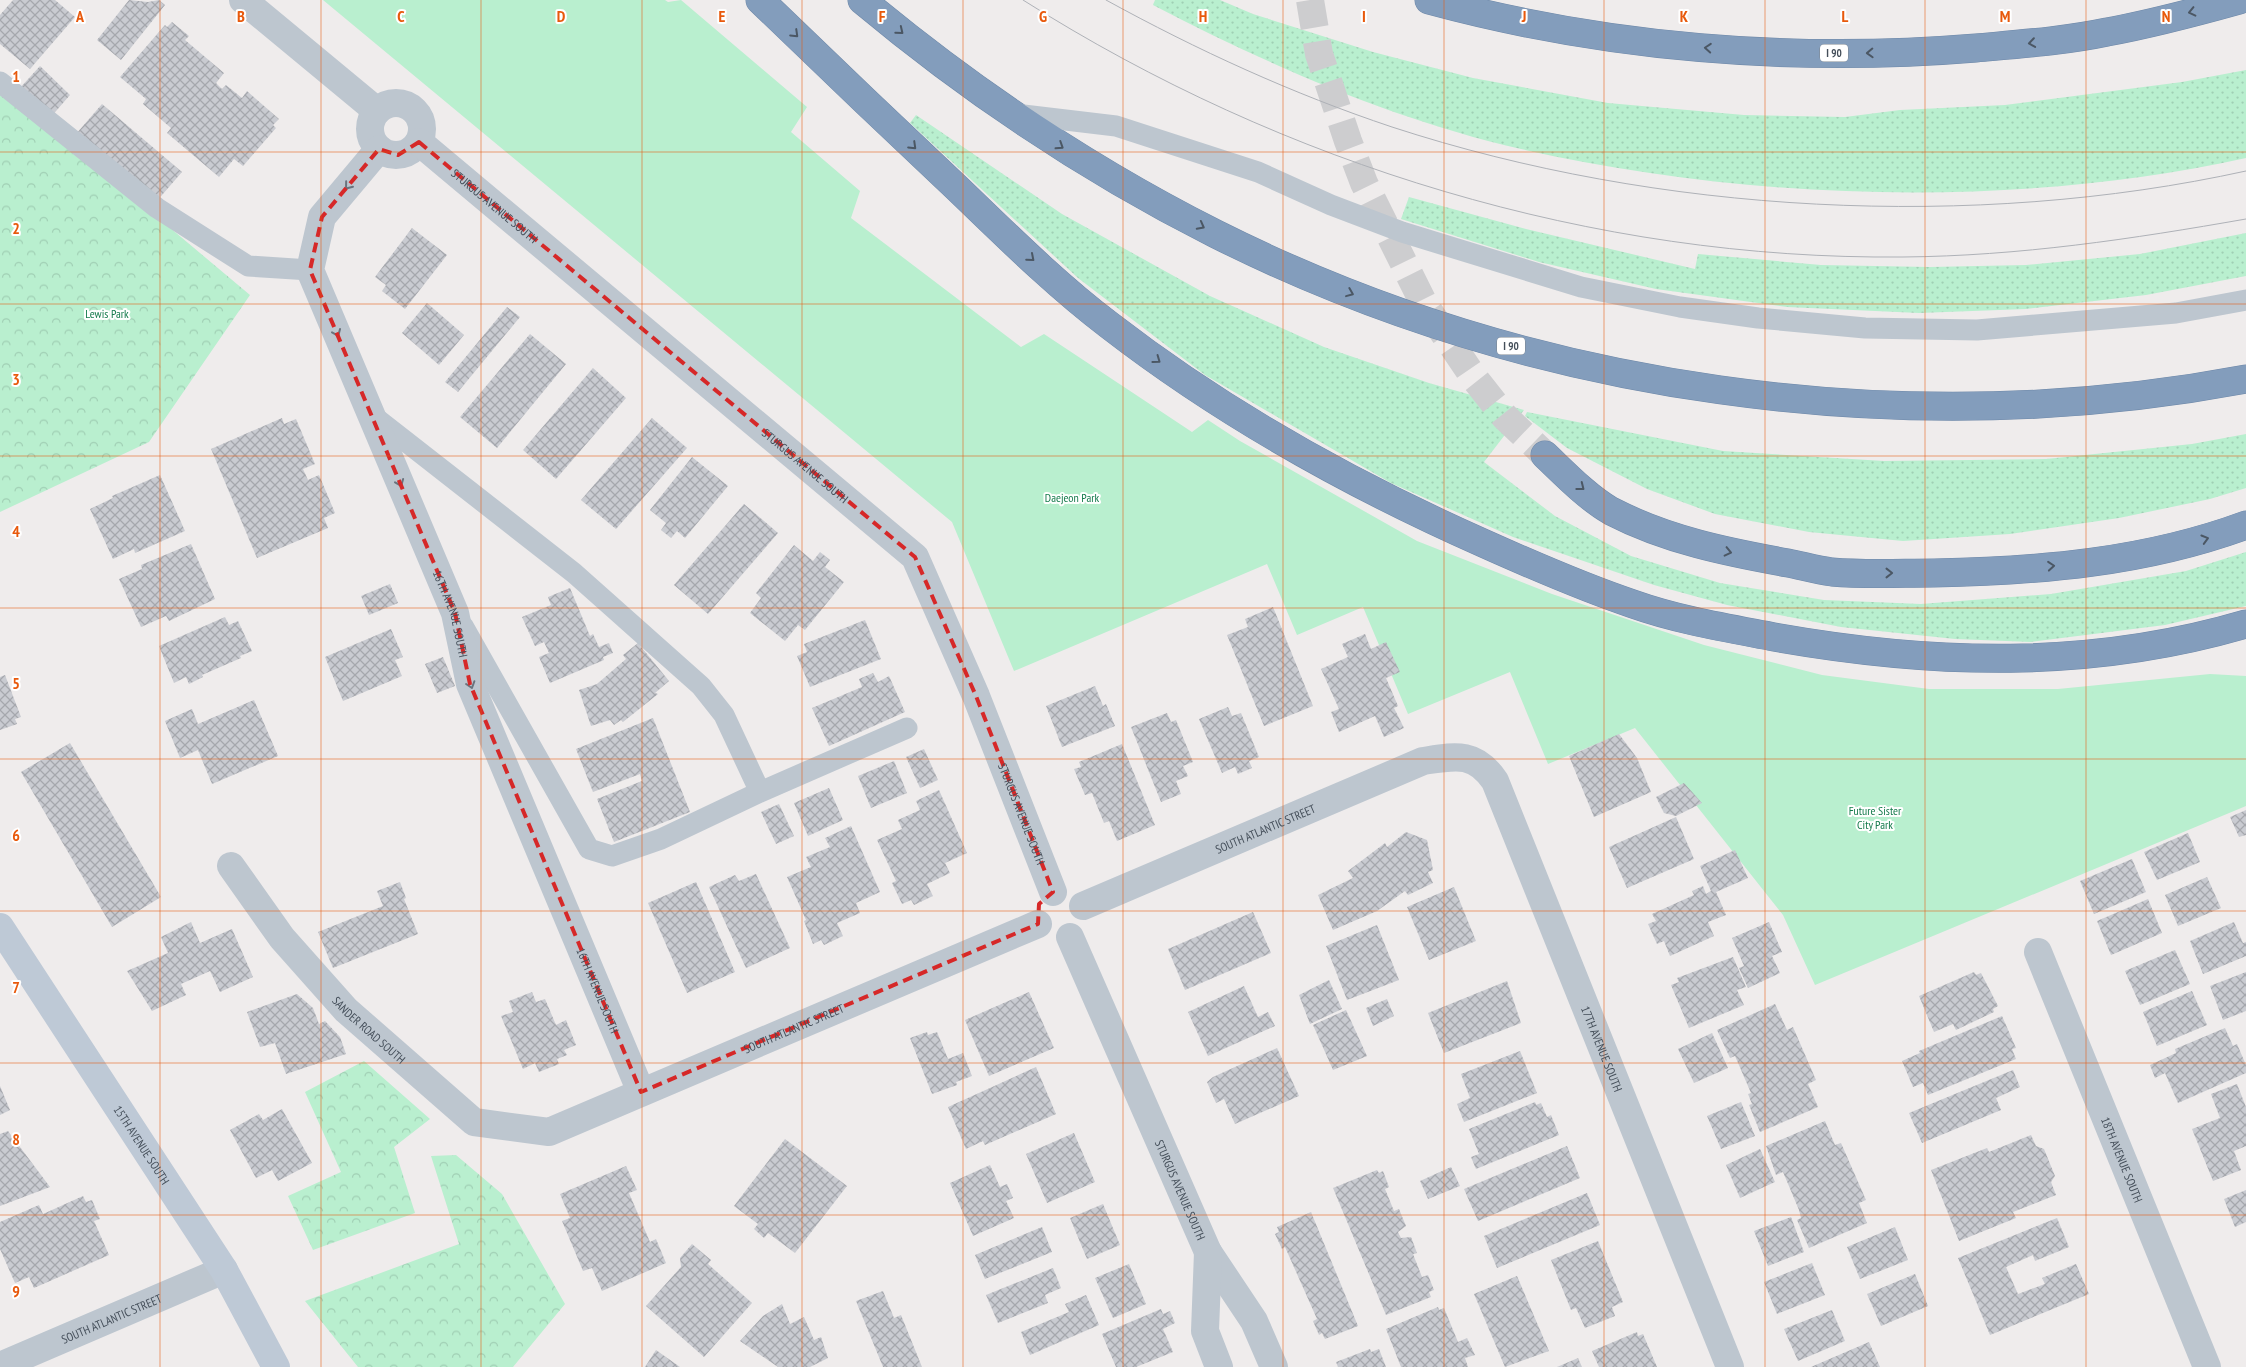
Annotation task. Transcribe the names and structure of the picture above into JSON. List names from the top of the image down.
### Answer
{
  "streets": {
    "highway": ["I 90"],
    "main road": ["15TH AVENUE SOUTH"],
    "street": [
      "STURGUS AVENUE SOUTH",
      "16TH AVENUE SOUTH",
      "SOUTH ATLANTIC STREET",
      "SANDER ROAD SOUTH",
      "17TH AVENUE SOUTH",
      "18TH AVENUE SOUTH"
    ]
  },
  "crossings": [
    ["STURGUS AVENUE SOUTH", "SOUTH ATLANTIC STREET"],
    ["16TH AVENUE SOUTH", "SOUTH ATLANTIC STREET"],
    ["SOUTH ATLANTIC STREET", "SANDER ROAD SOUTH"],
    ["SOUTH ATLANTIC STREET", "17TH AVENUE SOUTH"],
    ["SOUTH ATLANTIC STREET", "15TH AVENUE SOUTH"]
  ],
  "one_way": ["16TH AVENUE SOUTH"],
  "parks": ["Lewis Park", "Daejeon Park", "Future Sister City Park"],
  "grid": {
    "columns": [
      "A",
      "B",
      "C",
      "D",
      "E",
      "F",
      "G",
      "H",
      "I",
      "J",
      "K",
      "L",
      "M",
      "N"
    ],
    "rows": [
      "1",
      "2",
      "3",
      "4",
      "5",
      "6",
      "7",
      "8",
      "9"
    ]
  }
}
